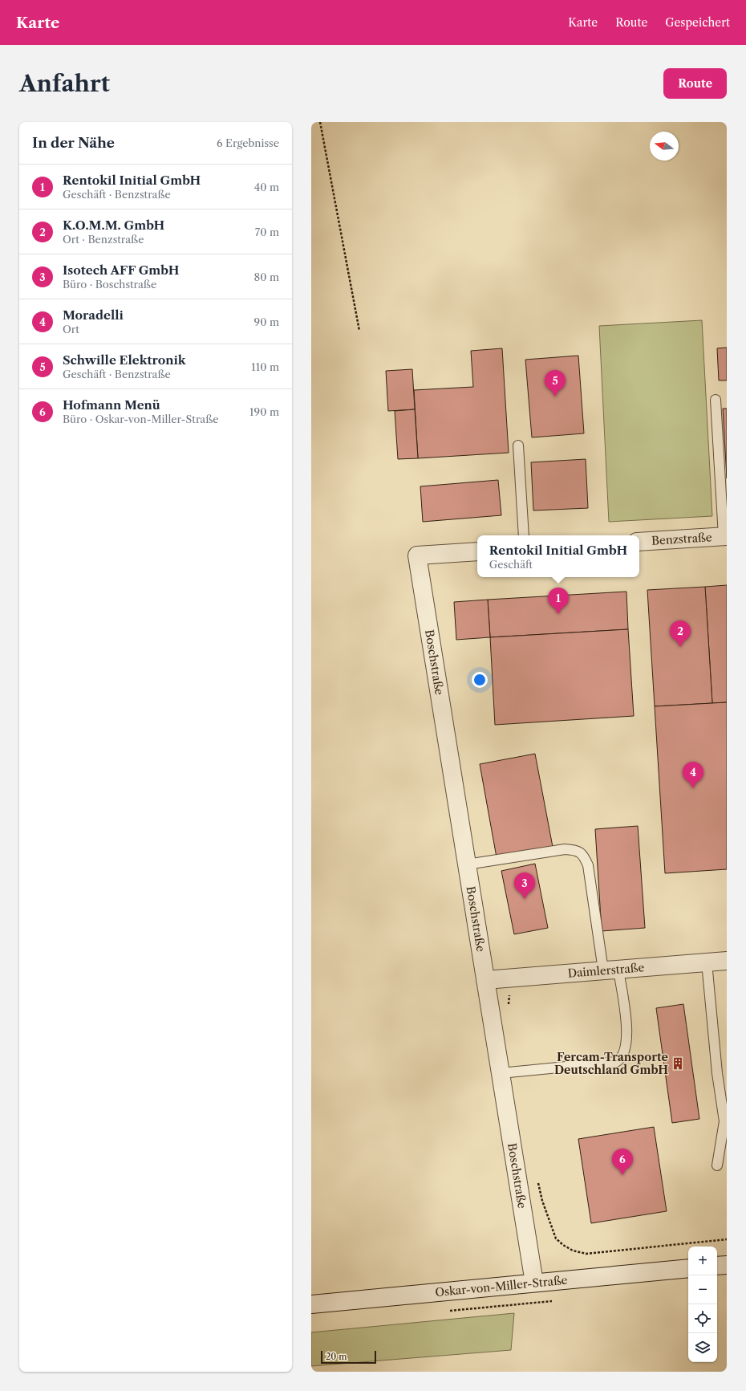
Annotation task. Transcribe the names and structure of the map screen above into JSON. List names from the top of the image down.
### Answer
{
  "streets": {
    "street": [
      "Benzstraße",
      "Boschstraße",
      "Daimlerstraße",
      "Oskar-von-Miller-Straße"
    ]
  },
  "crossings": [
    ["Boschstraße", "Daimlerstraße"],
    ["Boschstraße", "Oskar-von-Miller-Straße"]
  ],
  "places": {
    "building": ["Fercam-Transporte Deutschland GmbH"]
  },
  "scale_bar": "20 m",
  "north": "left",
  "page": {
    "header": "Karte",
    "nav": ["Karte", "Route", "Gespeichert"],
    "buttons": "Route",
    "title": "Anfahrt",
    "heading": ["In der Nähe", "6 Ergebnisse"],
    "list": [
      {
        "mark": "1",
        "name": "Rentokil Initial GmbH",
        "note": "Geschäft · Benzstraße",
        "value": "40 m"
      },
      {
        "mark": "2",
        "name": "K.O.M.M. GmbH",
        "note": "Ort · Benzstraße",
        "value": "70 m"
      },
      {
        "mark": "3",
        "name": "Isotech AFF GmbH",
        "note": "Büro · Boschstraße",
        "value": "80 m"
      },
      {
        "mark": "4",
        "name": "Moradelli",
        "note": "Ort",
        "value": "90 m"
      },
      {
        "mark": "5",
        "name": "Schwille Elektronik",
        "note": "Geschäft · Benzstraße",
        "value": "110 m"
      },
      {
        "mark": "6",
        "name": "Hofmann Menü",
        "note": "Büro · Oskar-von-Miller-Straße",
        "value": "190 m"
      }
    ],
    "pins": [
      "5",
      "1",
      "2",
      "4",
      "3",
      "6"
    ],
    "popup": ["Rentokil Initial GmbH", "Geschäft"],
    "map_buttons": ["+", "−"],
    "scale": "20 m"
  }
}
